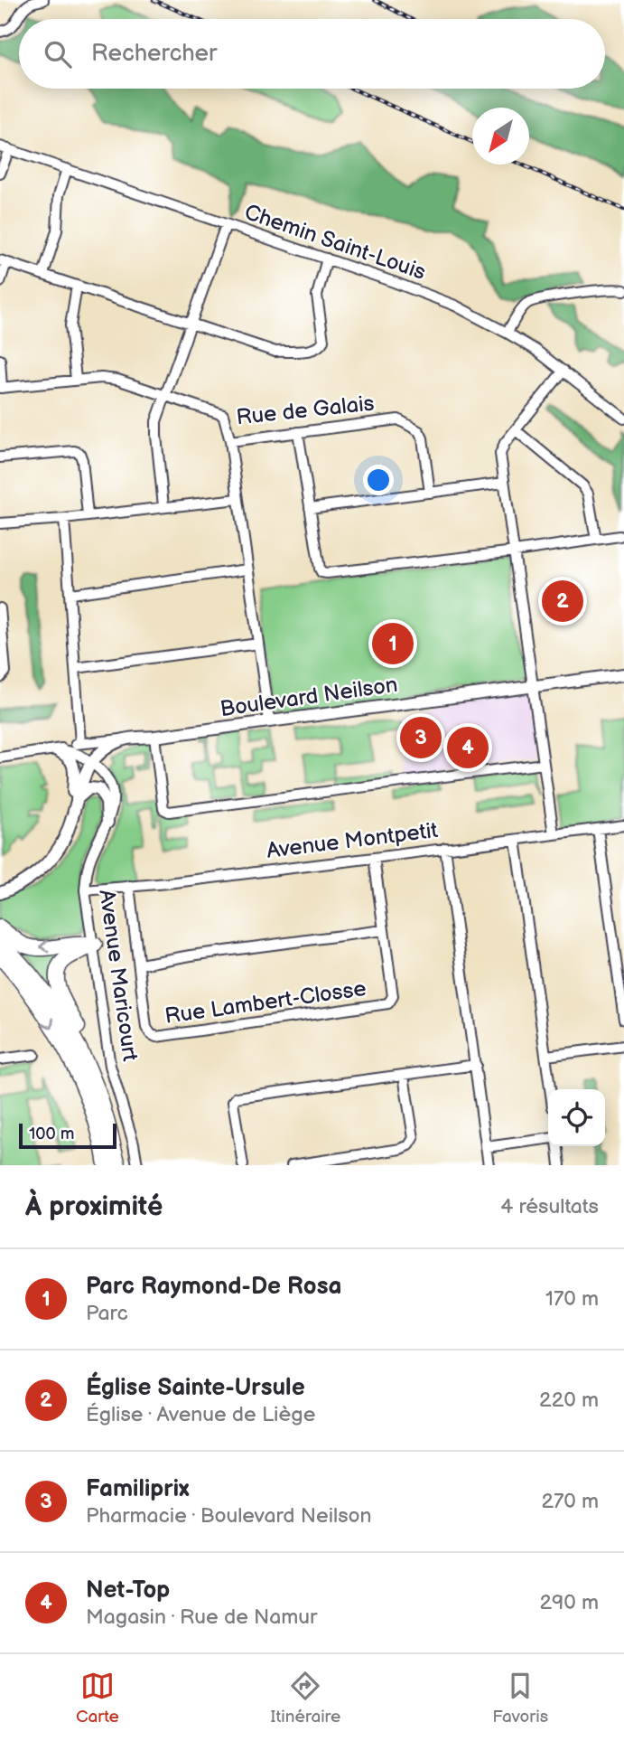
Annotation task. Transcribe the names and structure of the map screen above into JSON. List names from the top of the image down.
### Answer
{
  "streets": {
    "main road": ["Boulevard Neilson"],
    "street": [
      "Chemin Saint-Louis",
      "Rue de Galais",
      "Avenue Montpetit",
      "Avenue Maricourt",
      "Rue Lambert-Closse"
    ]
  },
  "crossings": [
    ["Boulevard Neilson", "Avenue Maricourt"],
    ["Avenue Montpetit", "Avenue Maricourt"],
    ["Avenue Montpetit", "Rue Lambert-Closse"]
  ],
  "scale_bar": "100 m",
  "north": "bottom left",
  "page": {
    "search": "Rechercher",
    "pins": [
      "2",
      "1",
      "3",
      "4"
    ],
    "scale": "100 m",
    "heading": ["À proximité", "4 résultats"],
    "list": [
      {
        "mark": "1",
        "name": "Parc Raymond-De Rosa",
        "note": "Parc",
        "value": "170 m"
      },
      {
        "mark": "2",
        "name": "Église Sainte-Ursule",
        "note": "Église · Avenue de Liège",
        "value": "220 m"
      },
      {
        "mark": "3",
        "name": "Familiprix",
        "note": "Pharmacie · Boulevard Neilson",
        "value": "270 m"
      },
      {
        "mark": "4",
        "name": "Net-Top",
        "note": "Magasin · Rue de Namur",
        "value": "290 m"
      }
    ],
    "nav": ["Carte", "Itinéraire", "Favoris"]
  }
}
